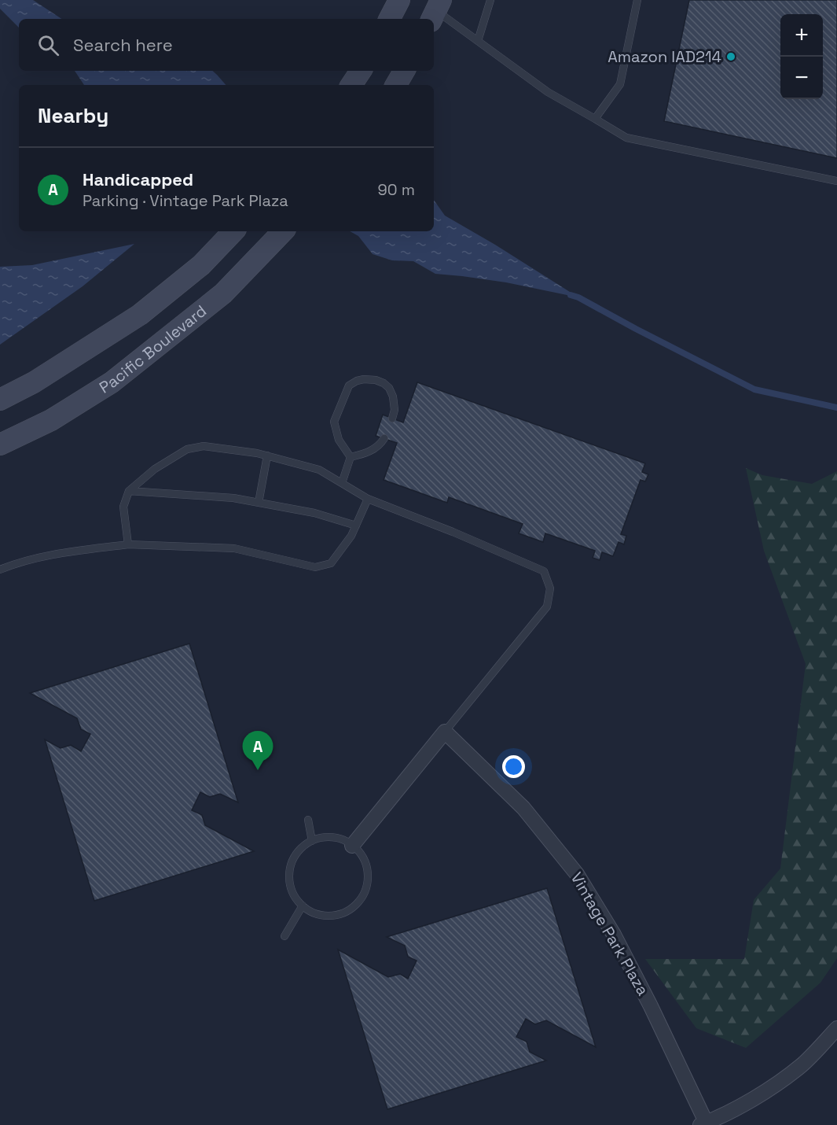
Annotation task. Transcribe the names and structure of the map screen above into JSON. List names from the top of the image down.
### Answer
{
  "streets": {
    "main road": ["Pacific Boulevard"],
    "street": ["Vintage Park Plaza"]
  },
  "places": ["Amazon IAD214"],
  "page": {
    "map_buttons": ["+", "−"],
    "search": "Search here",
    "heading": "Nearby",
    "list": [
      {
        "mark": "A",
        "name": "Handicapped",
        "note": "Parking · Vintage Park Plaza",
        "value": "90 m"
      }
    ],
    "pins": "A"
  }
}
